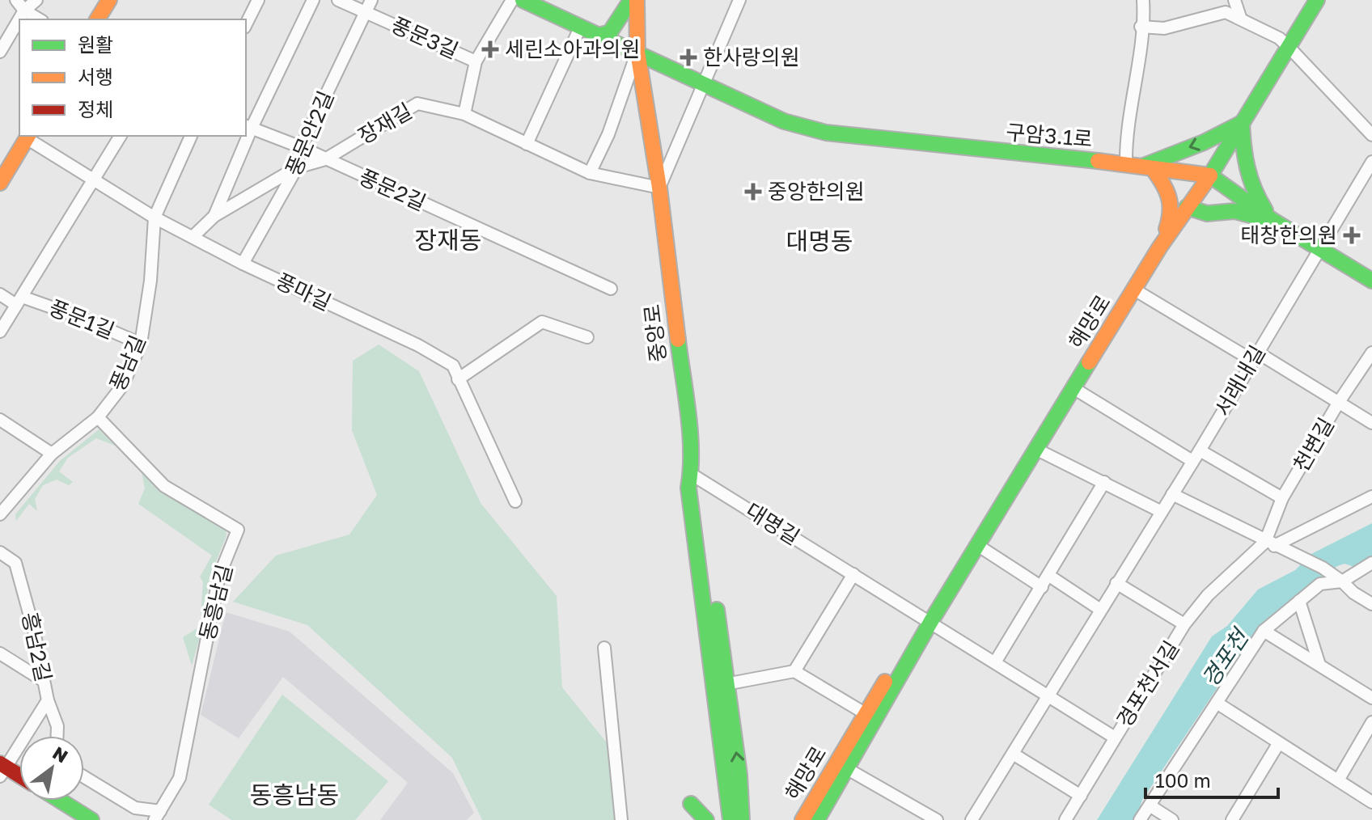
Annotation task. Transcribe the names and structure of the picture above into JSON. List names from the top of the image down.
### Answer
{
  "streets": {
    "street": [
      "풍문3길",
      "장재길",
      "풍문안2길",
      "구암3.1로",
      "풍문2길",
      "풍마길",
      "풍문1길",
      "해망로",
      "중앙로",
      "풍남길",
      "서래내길",
      "천변길",
      "대명길",
      "동흥남길",
      "흥남2길",
      "경포천서길"
    ]
  },
  "crossings": [
    ["풍문3길", "풍문안2길"],
    ["장재길", "풍문안2길"],
    ["장재길", "풍문2길"],
    ["장재길", "풍마길"],
    ["장재길", "중앙로"],
    ["풍문안2길", "풍문2길"],
    ["풍문안2길", "풍마길"],
    ["구암3.1로", "해망로"],
    ["구암3.1로", "중앙로"],
    ["구암3.1로", "서래내길"],
    ["풍마길", "풍남길"],
    ["풍문1길", "풍남길"],
    ["해망로", "대명길"],
    ["중앙로", "대명길"],
    ["풍남길", "동흥남길"],
    ["천변길", "경포천서길"]
  ],
  "districts": ["장재동", "대명동", "동흥남동"],
  "water": ["경포천"],
  "places": {
    "health": [
      "세린소아과의원",
      "한사랑의원",
      "중앙한의원",
      "태창한의원"
    ]
  },
  "legend": ["원활", "서행", "정체"],
  "scale_bar": "100 m",
  "north": "top right"
}
